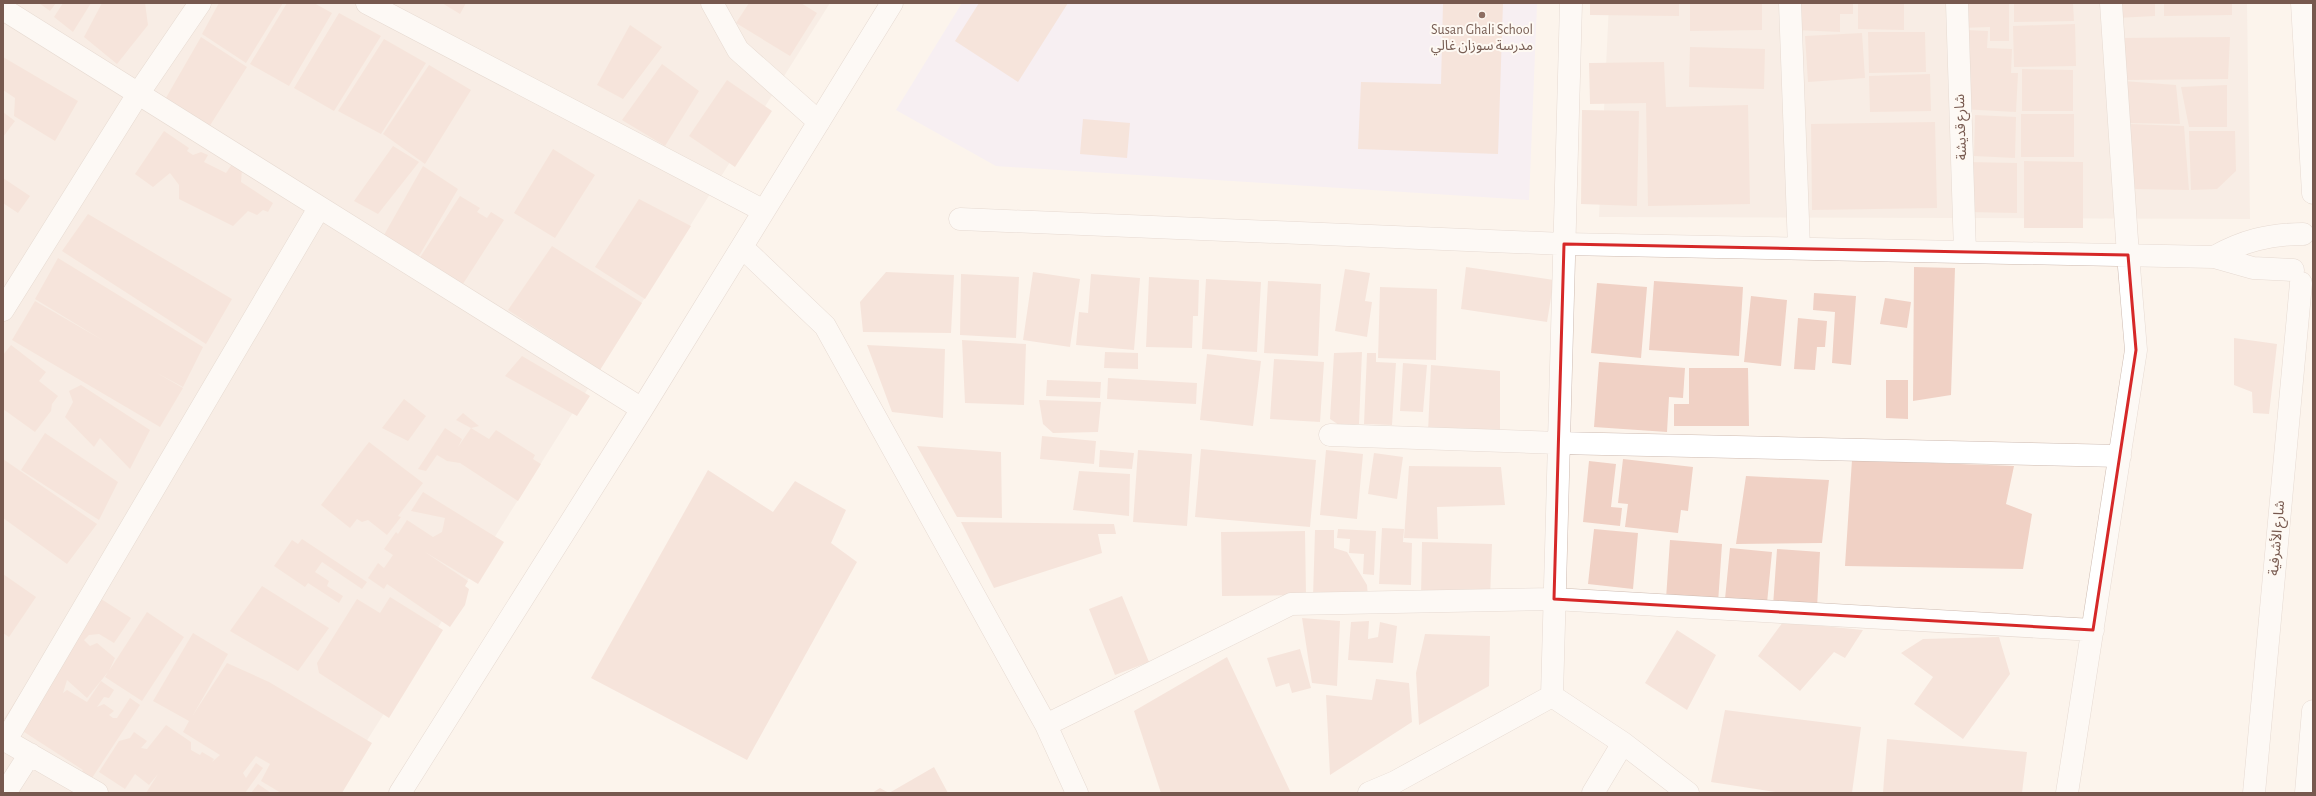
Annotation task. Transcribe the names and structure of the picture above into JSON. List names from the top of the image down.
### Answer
{
  "streets": {
    "street": ["شارع قديشة", "شارع الأشرفية"]
  },
  "places": ["Susan Ghali School مدرسة سوزان غالي"]
}
